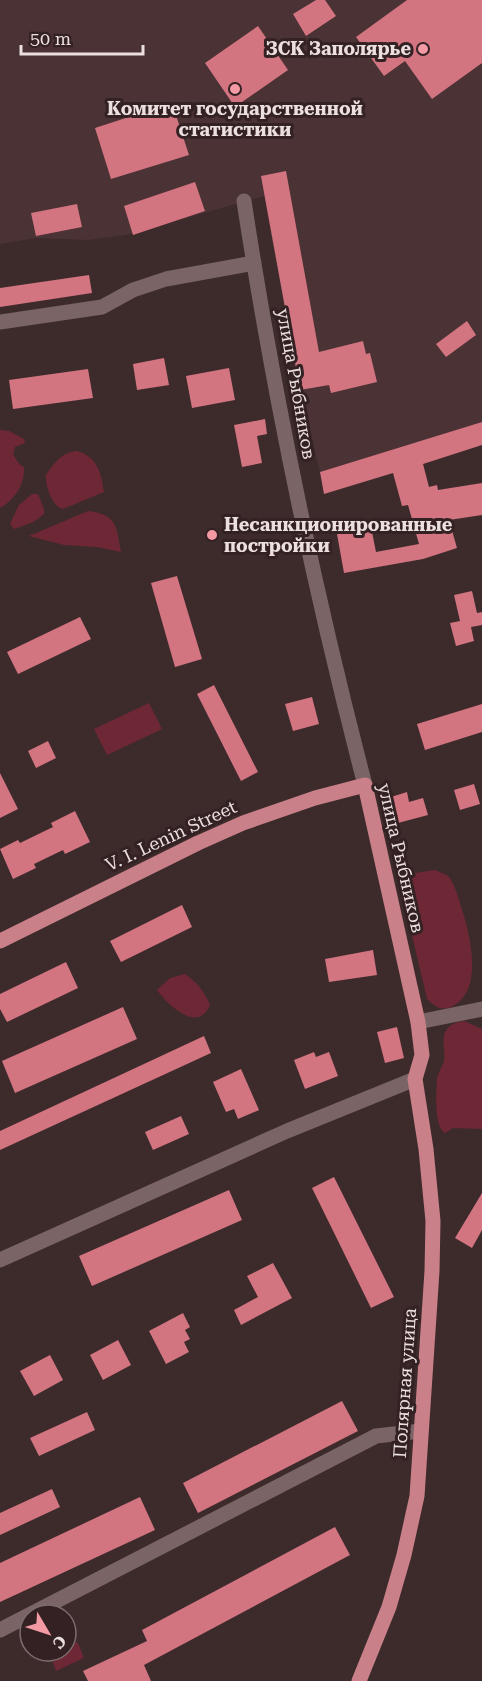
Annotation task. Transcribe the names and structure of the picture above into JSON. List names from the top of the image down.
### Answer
{
  "streets": {
    "main road": ["улица Рыбников", "V. I. Lenin Street", "Полярная улица"]
  },
  "crossings": [
    ["улица Рыбников", "V. I. Lenin Street"],
    ["улица Рыбников", "Полярная улица"]
  ],
  "places": ["ЗСК Заполярье", "Комитет государственной статистики", "Несанкционированные постройки"],
  "scale_bar": "50 m",
  "north": "bottom right"
}
